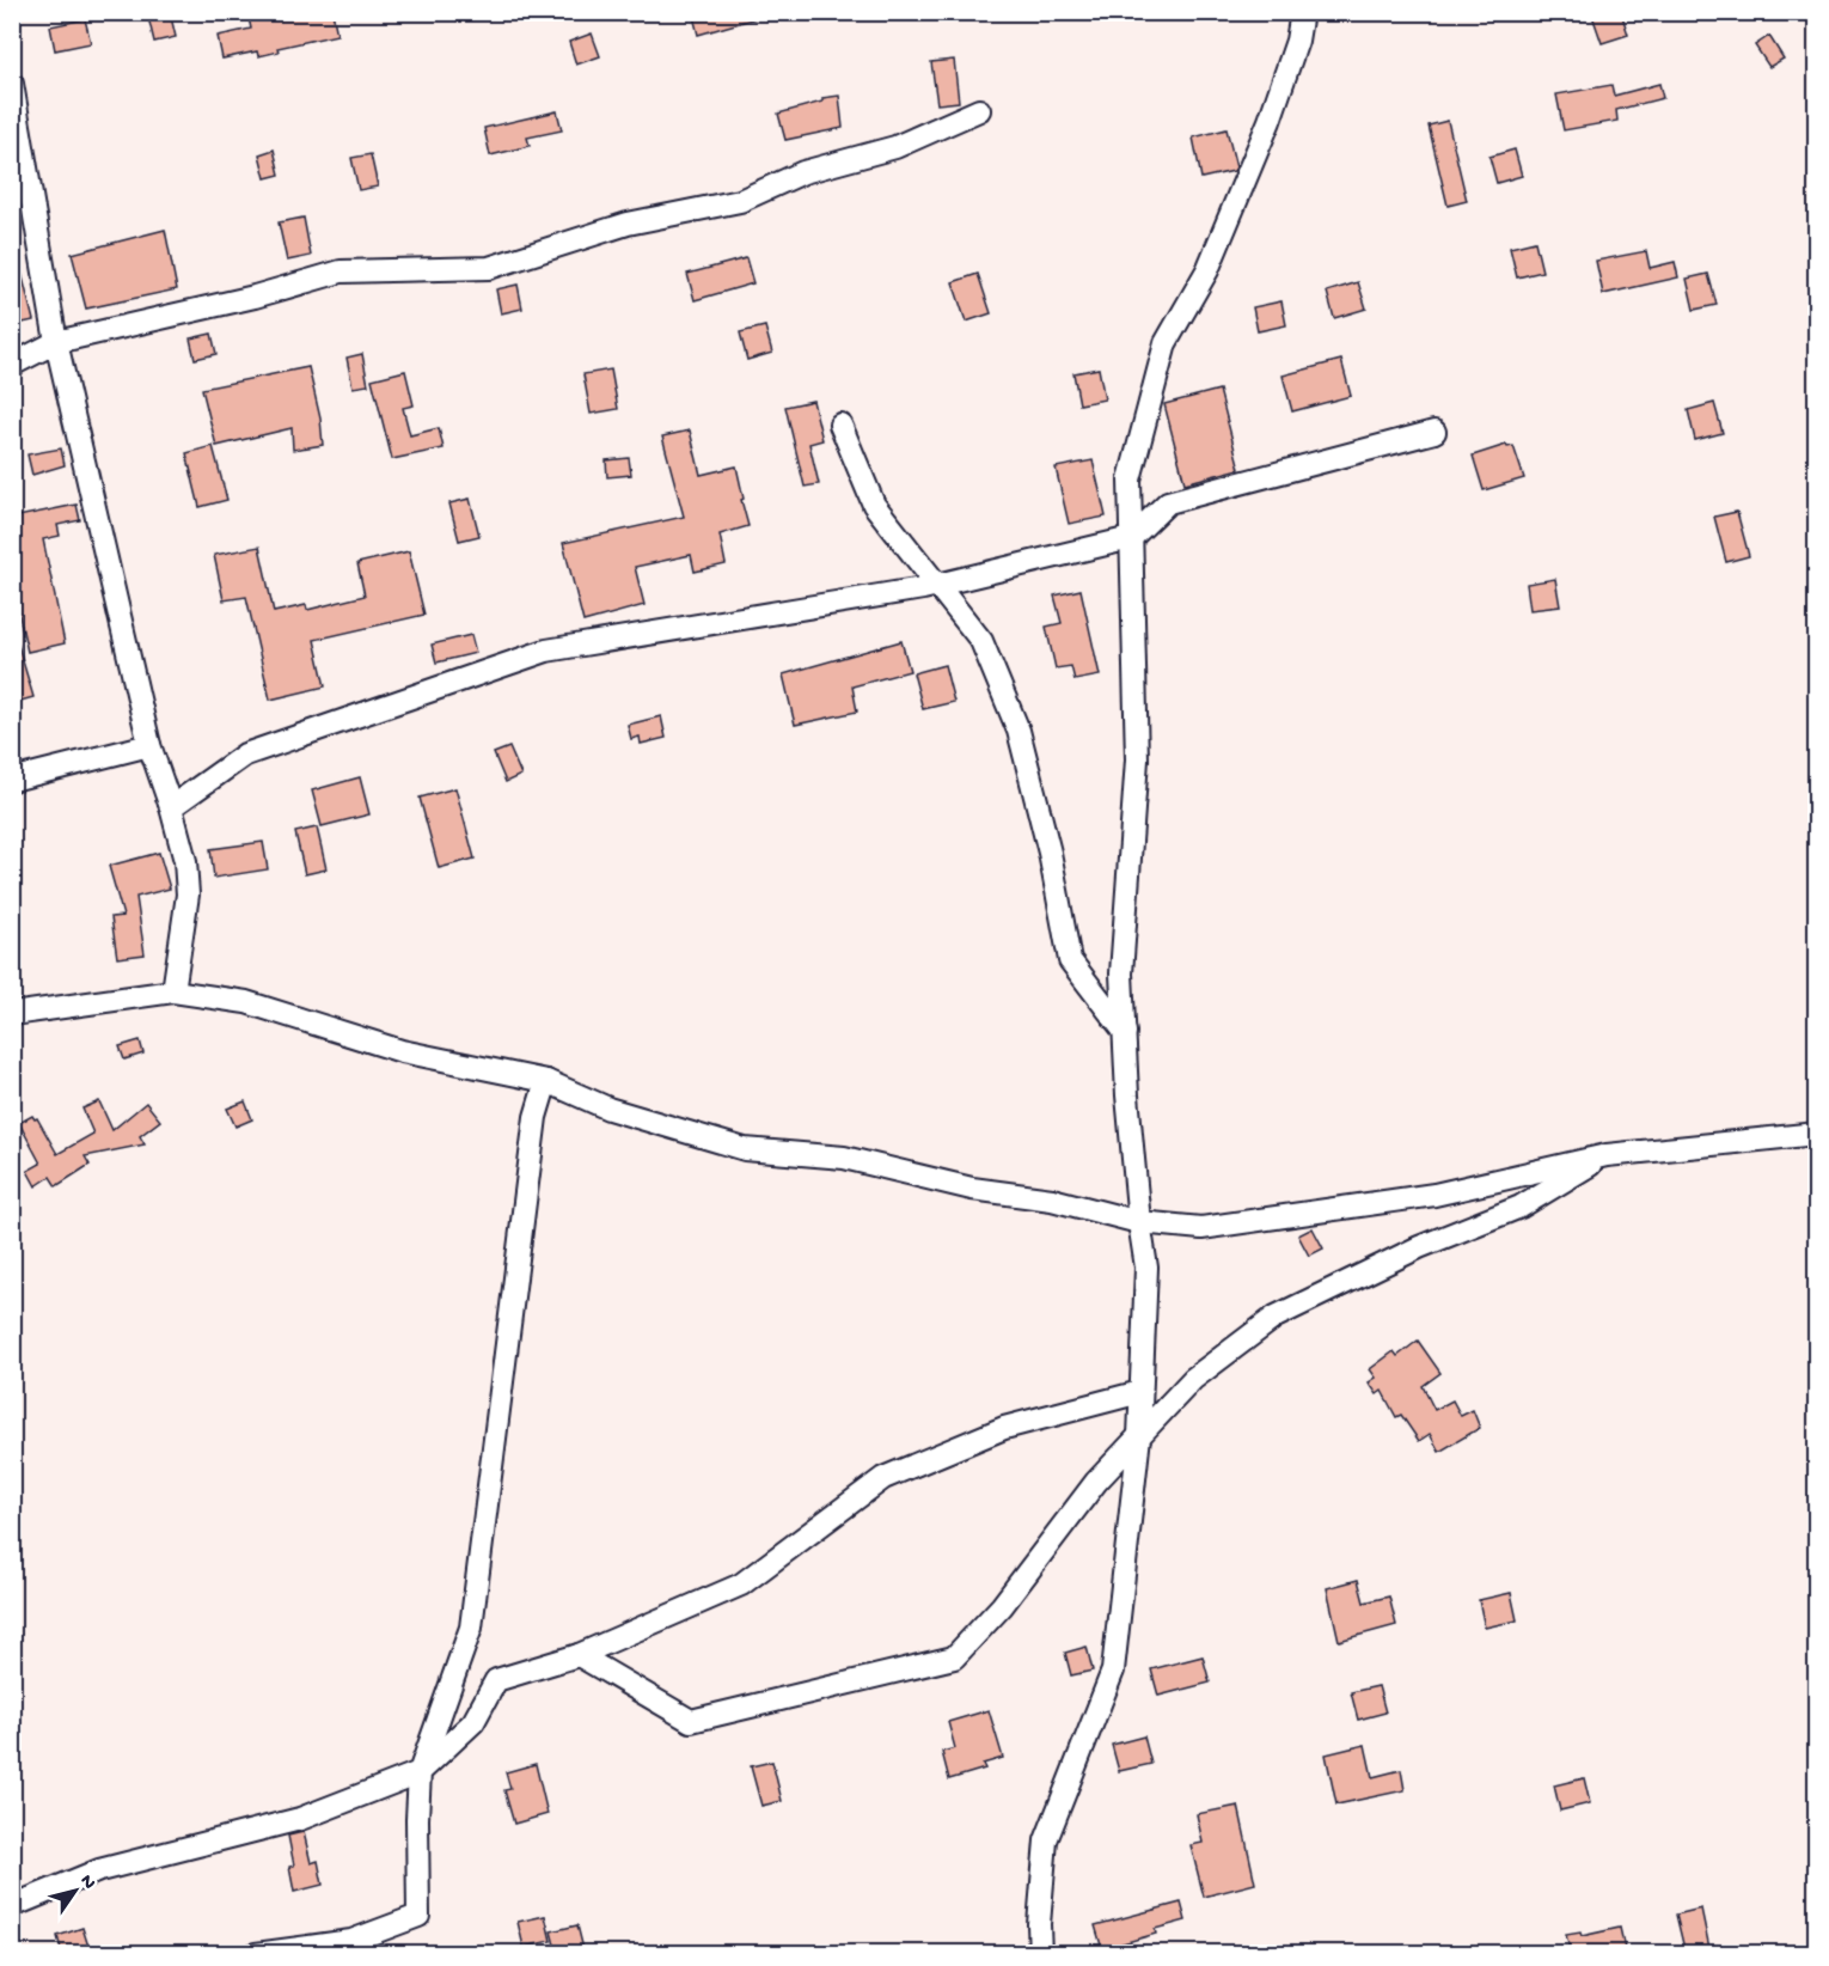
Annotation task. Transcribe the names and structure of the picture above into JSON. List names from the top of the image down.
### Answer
{
  "north": "top right"
}
